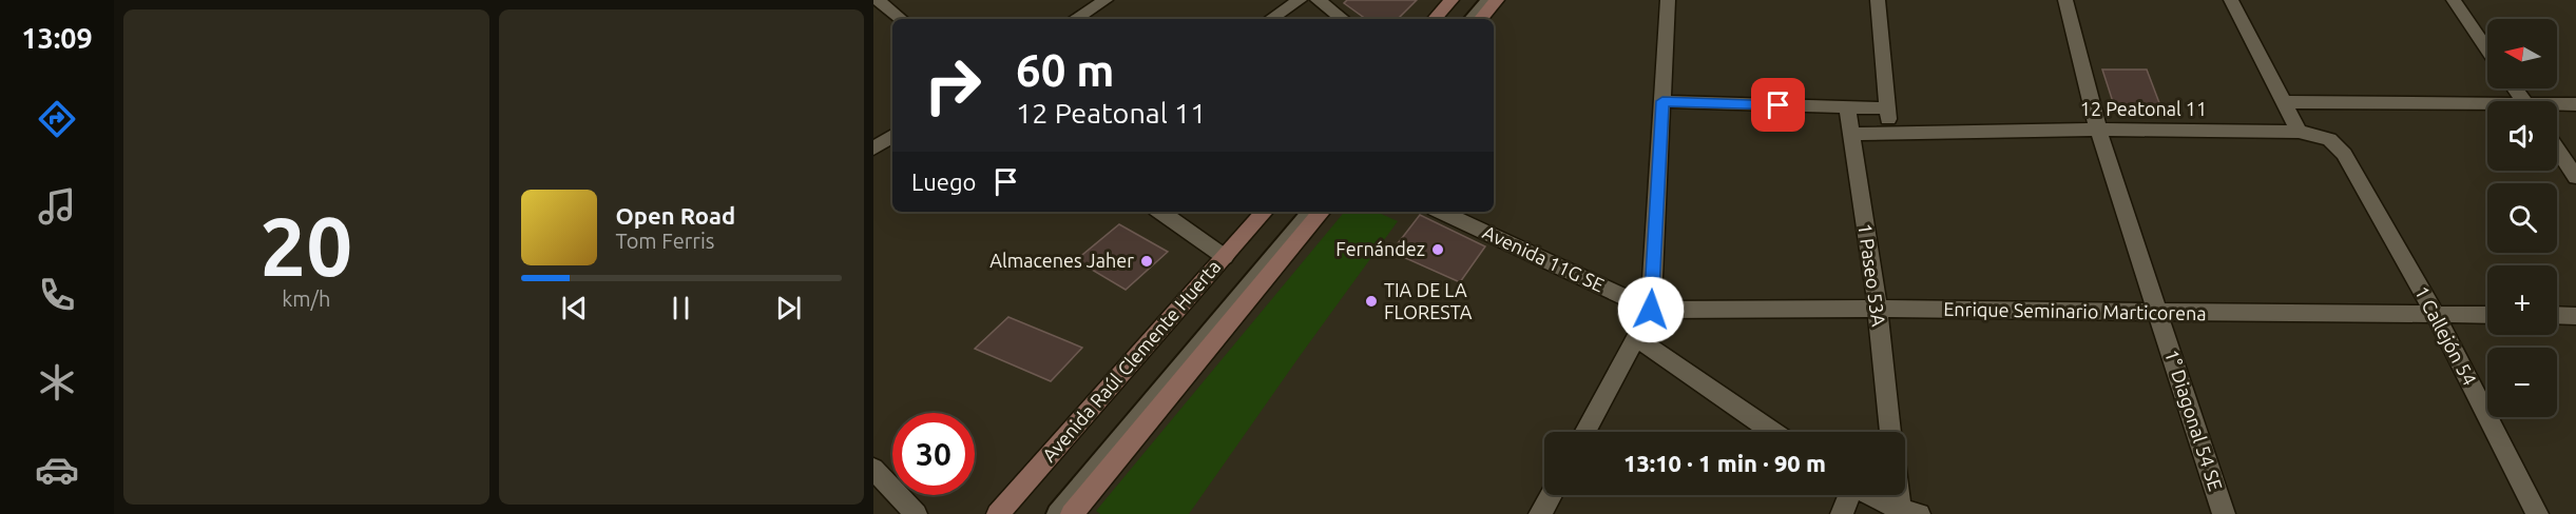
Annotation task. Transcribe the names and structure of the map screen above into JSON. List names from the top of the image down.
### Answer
{
  "streets": {
    "main road": ["Avenida Raúl Clemente Huerta"],
    "street": [
      "12 Peatonal 11",
      "Avenida 11G SE",
      "1 Paseo 53A",
      "Enrique Seminario Marticorena",
      "1 Callejón 54",
      "1° Diagonal 54 SE"
    ]
  },
  "crossings": [
    ["12 Peatonal 11", "1 Paseo 53A"],
    ["12 Peatonal 11", "1 Callejón 54"],
    ["12 Peatonal 11", "1° Diagonal 54 SE"],
    ["Avenida 11G SE", "Enrique Seminario Marticorena"],
    ["1 Paseo 53A", "Enrique Seminario Marticorena"],
    ["Enrique Seminario Marticorena", "1 Callejón 54"],
    ["Enrique Seminario Marticorena", "1° Diagonal 54 SE"]
  ],
  "places": ["Fernández", "Almacenes Jaher", "TIA DE LA FLORESTA"],
  "north": "left",
  "page": {
    "tabs": "13:09",
    "tile": ["20", "km/h"],
    "map_buttons": ["+", "−"],
    "turn": ["60 m", "12 Peatonal 11"],
    "then": "Luego",
    "song": ["Open Road", "Tom Ferris"],
    "limit": "30",
    "trip": "13:10 · 1 min · 90 m"
  }
}
